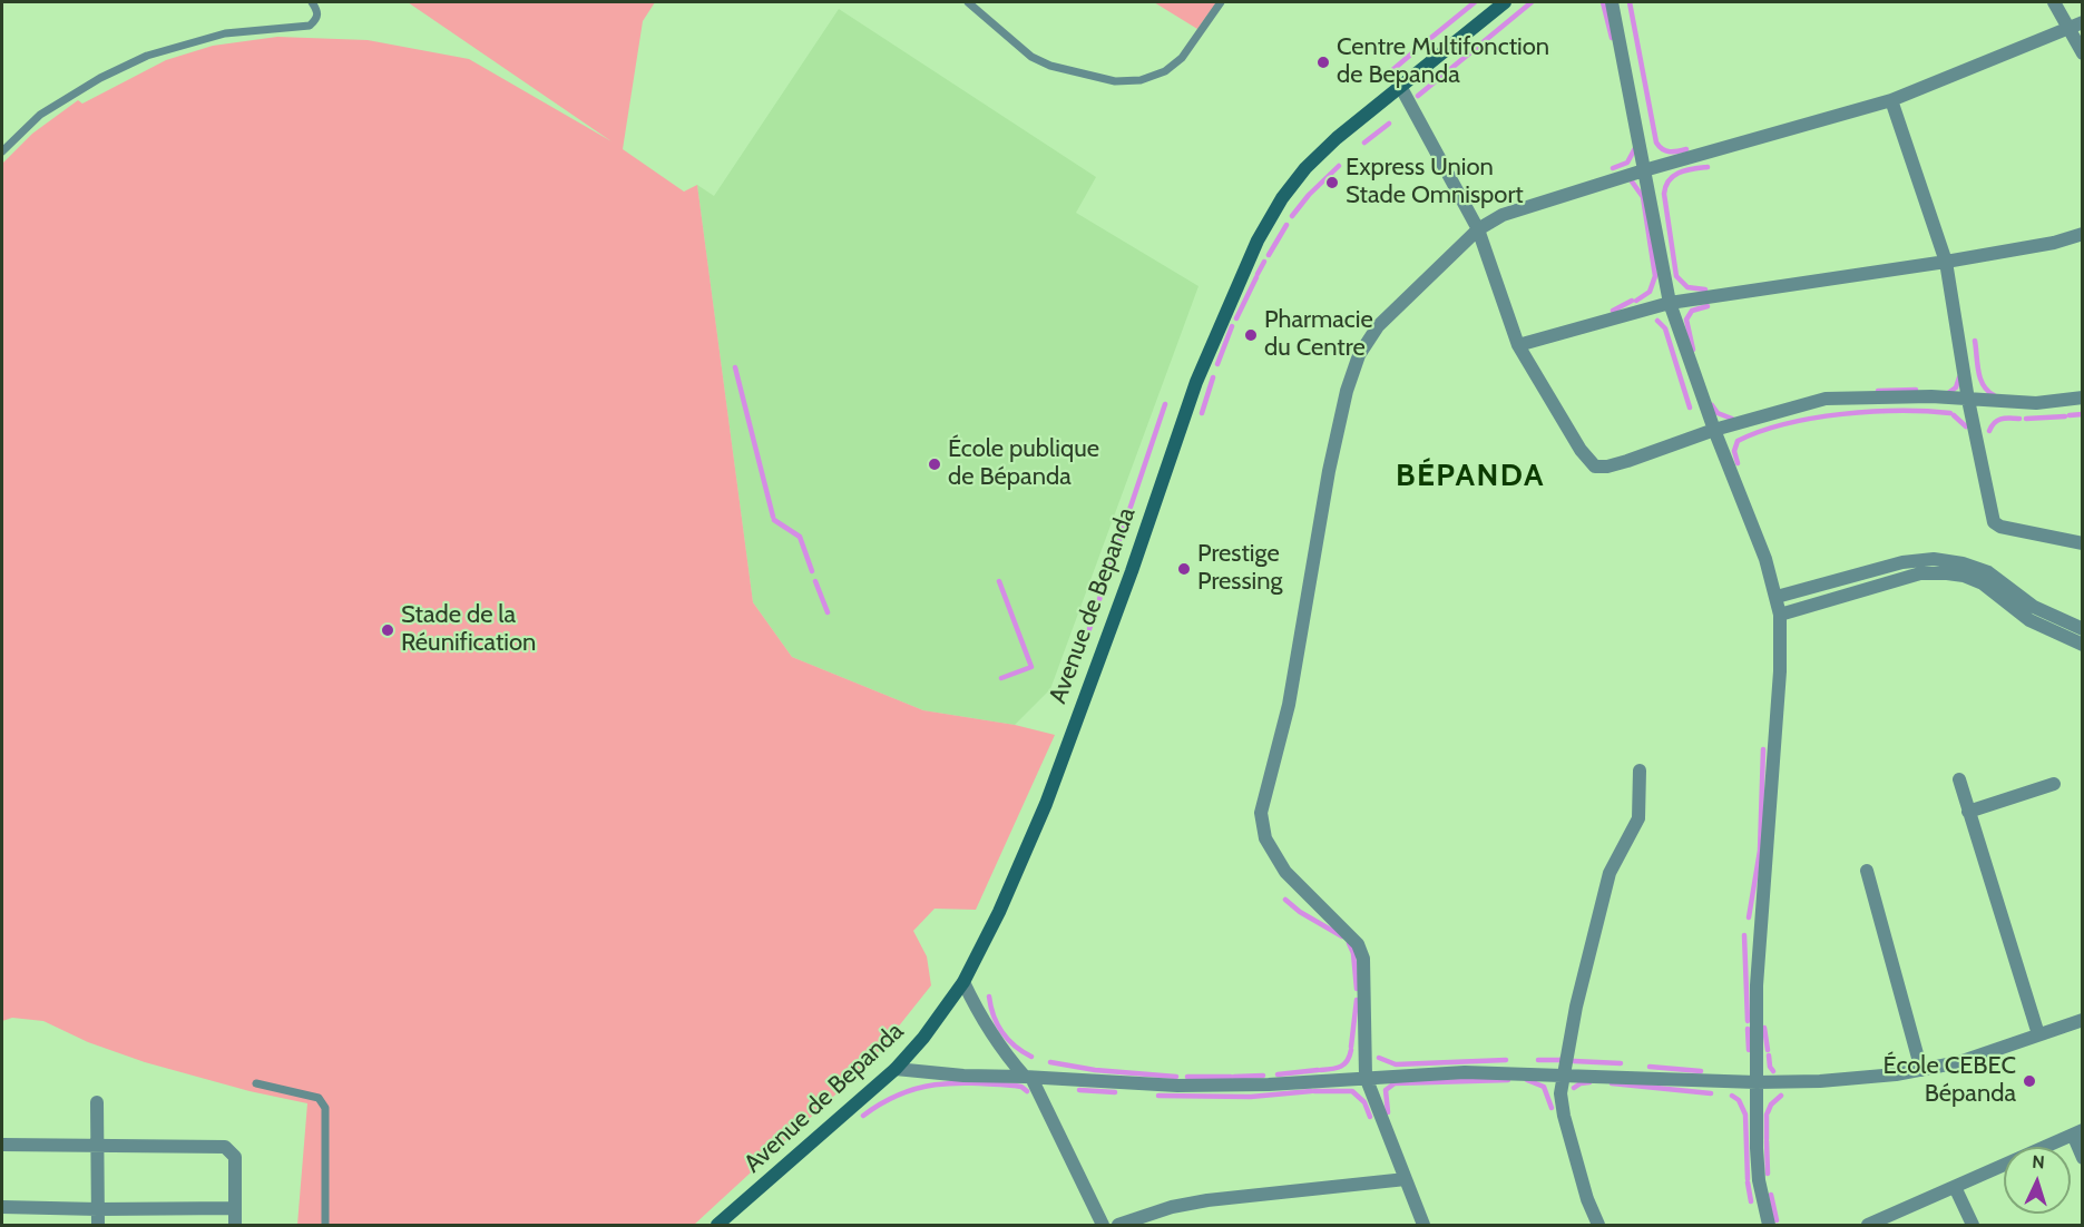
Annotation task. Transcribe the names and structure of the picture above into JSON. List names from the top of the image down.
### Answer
{
  "streets": {
    "main road": ["Avenue de Bepanda"]
  },
  "districts": ["BÉPANDA"],
  "places": [
    "Centre Multifonction de Bepanda",
    "Express Union Stade Omnisport",
    "Pharmacie du Centre",
    "École publique de Bépanda",
    "Prestige Pressing",
    "Stade de la Réunification",
    "École CEBEC Bépanda"
  ],
  "north": "top"
}
